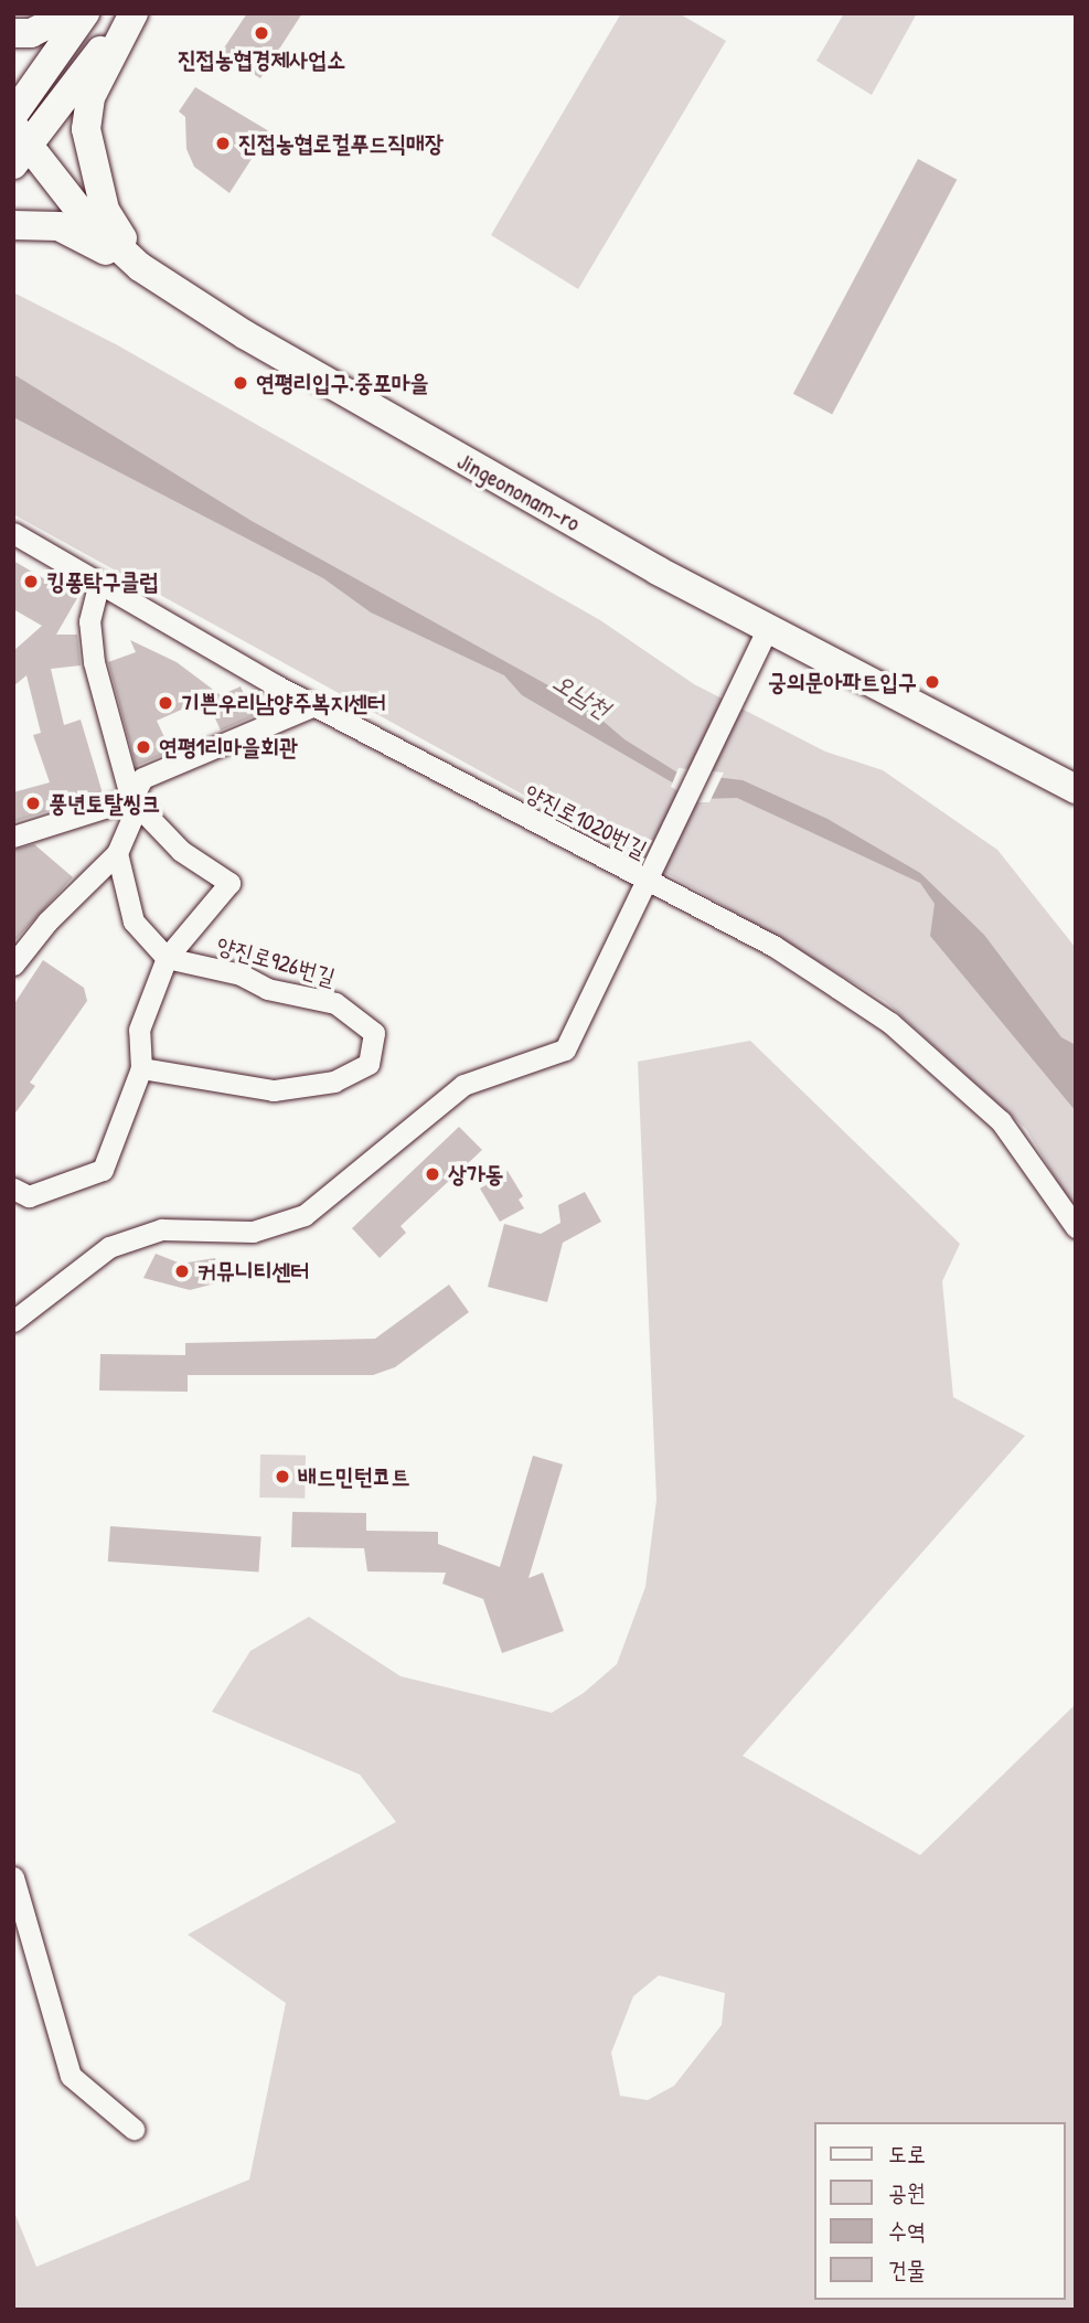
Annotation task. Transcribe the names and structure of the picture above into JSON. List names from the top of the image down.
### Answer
{
  "streets": {
    "main road": ["Jingeononam-ro"],
    "street": ["양진로1020번길", "양진로926번길"]
  },
  "water": ["오남천"],
  "places": [
    "진접농협경제사업소",
    "진접농협로컬푸드직매장",
    "연평리입구.중포마을",
    "킹퐁탁구클럽",
    "궁의문아파트입구",
    "기쁜우리남양주복지센터",
    "연평1리마을회관",
    "풍년토탈씽크",
    "상가동",
    "커뮤니티센터",
    "배드민턴코트"
  ],
  "legend": [
    "도로",
    "공원",
    "수역",
    "건물"
  ]
}
